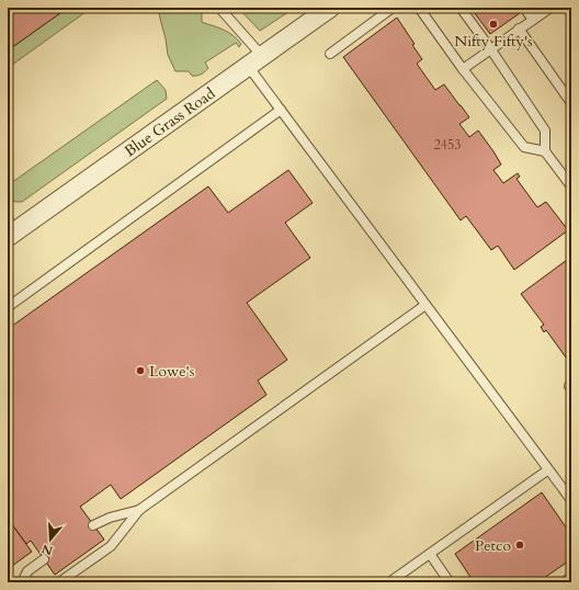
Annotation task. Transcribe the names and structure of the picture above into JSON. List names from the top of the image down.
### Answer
{
  "streets": {
    "street": ["Blue Grass Road"]
  },
  "places": ["Nifty Fifty's", "Lowe's", "Petco"],
  "house_numbers": ["2453"],
  "north": "bottom"
}
